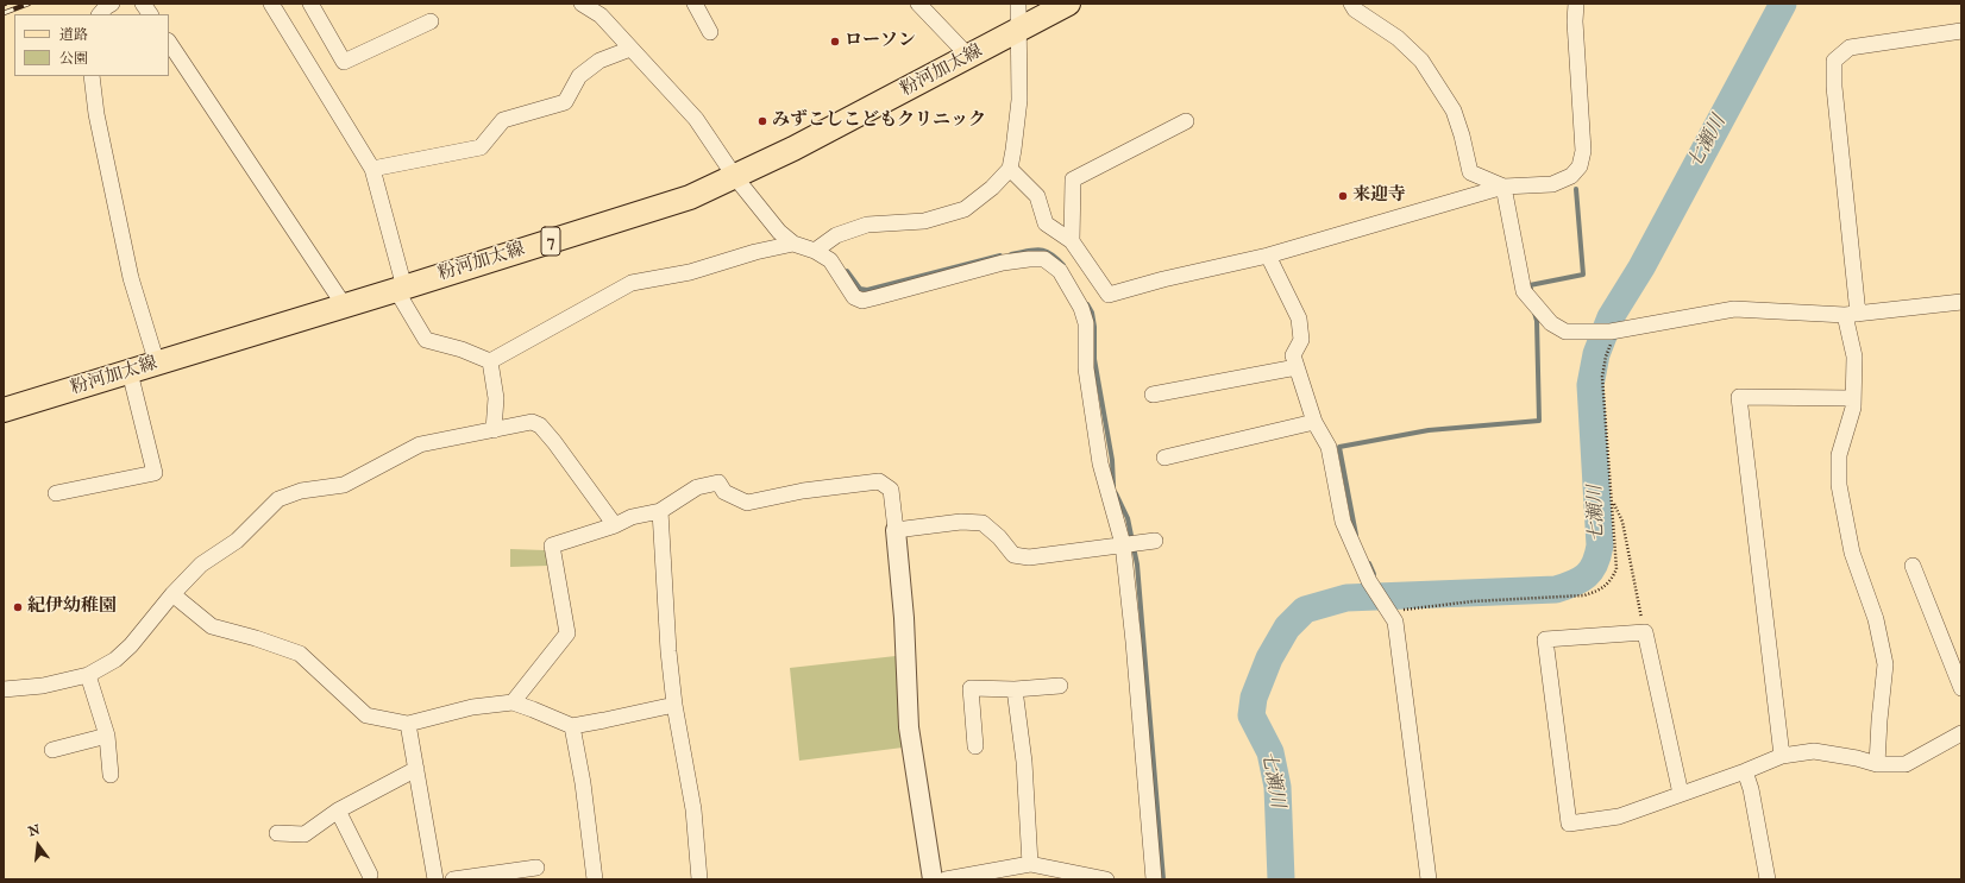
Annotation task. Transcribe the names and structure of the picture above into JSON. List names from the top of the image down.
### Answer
{
  "streets": {
    "main road": ["粉河加太線", "7"]
  },
  "water": ["七瀬川"],
  "places": [
    "ローソン",
    "みずこしこどもクリニック",
    "来迎寺",
    "紀伊幼稚園"
  ],
  "legend": ["道路", "公園"],
  "north": "top"
}
